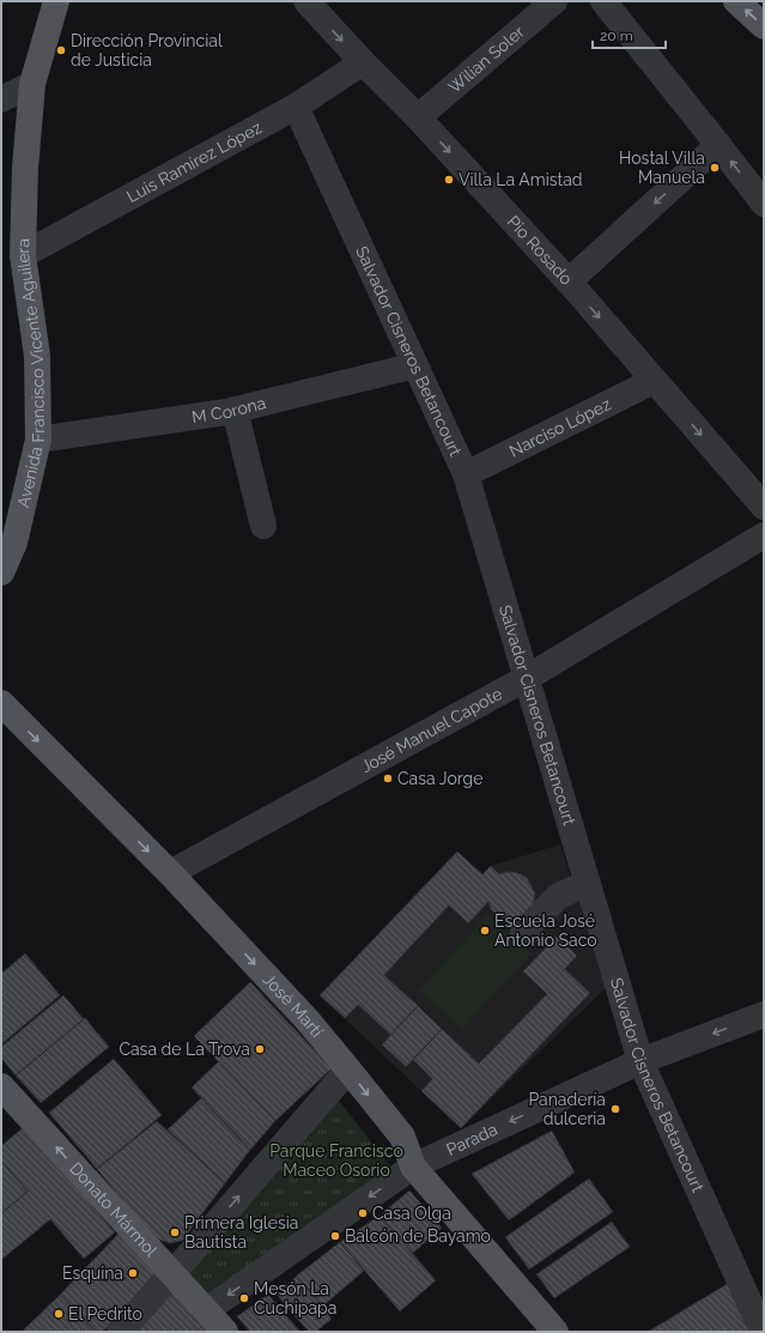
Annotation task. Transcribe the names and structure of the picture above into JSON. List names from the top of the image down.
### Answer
{
  "streets": {
    "main road": ["Avenida Francisco Vicente Aguilera", "José Martí", "Donato Mármol"],
    "street": [
      "Wilian Soler",
      "Luis Ramírez López",
      "Pio Rosado",
      "Salvador Cisneros Betancourt",
      "M Corona",
      "Narciso López",
      "José Manuel Capote",
      "Parada"
    ]
  },
  "crossings": [
    ["Wilian Soler", "Pio Rosado"],
    ["Luis Ramírez López", "Pio Rosado"],
    ["Luis Ramírez López", "Salvador Cisneros Betancourt"],
    ["Luis Ramírez López", "Avenida Francisco Vicente Aguilera"],
    ["Pio Rosado", "Narciso López"],
    ["Salvador Cisneros Betancourt", "M Corona"],
    ["Salvador Cisneros Betancourt", "Narciso López"],
    ["Salvador Cisneros Betancourt", "José Manuel Capote"],
    ["Salvador Cisneros Betancourt", "Parada"],
    ["Avenida Francisco Vicente Aguilera", "M Corona"],
    ["José Manuel Capote", "José Martí"],
    ["José Martí", "Parada"],
    ["Parada", "Donato Mármol"]
  ],
  "one_way": ["José Martí", "Donato Mármol"],
  "parks": ["Parque Francisco Maceo Osorio"],
  "places": [
    "Dirección Provincial de Justicia",
    "Hostal Villa Manuela",
    "Villa La Amistad",
    "Casa Jorge",
    "Escuela José Antonio Saco",
    "Casa de La Trova",
    "Panadería dulceria",
    "Casa Olga",
    "Primera Iglesia Bautista",
    "Balcón de Bayamo",
    "Esquina",
    "Mesón La Cuchipapa",
    "El Pedrito"
  ],
  "scale_bar": "20 m"
}
